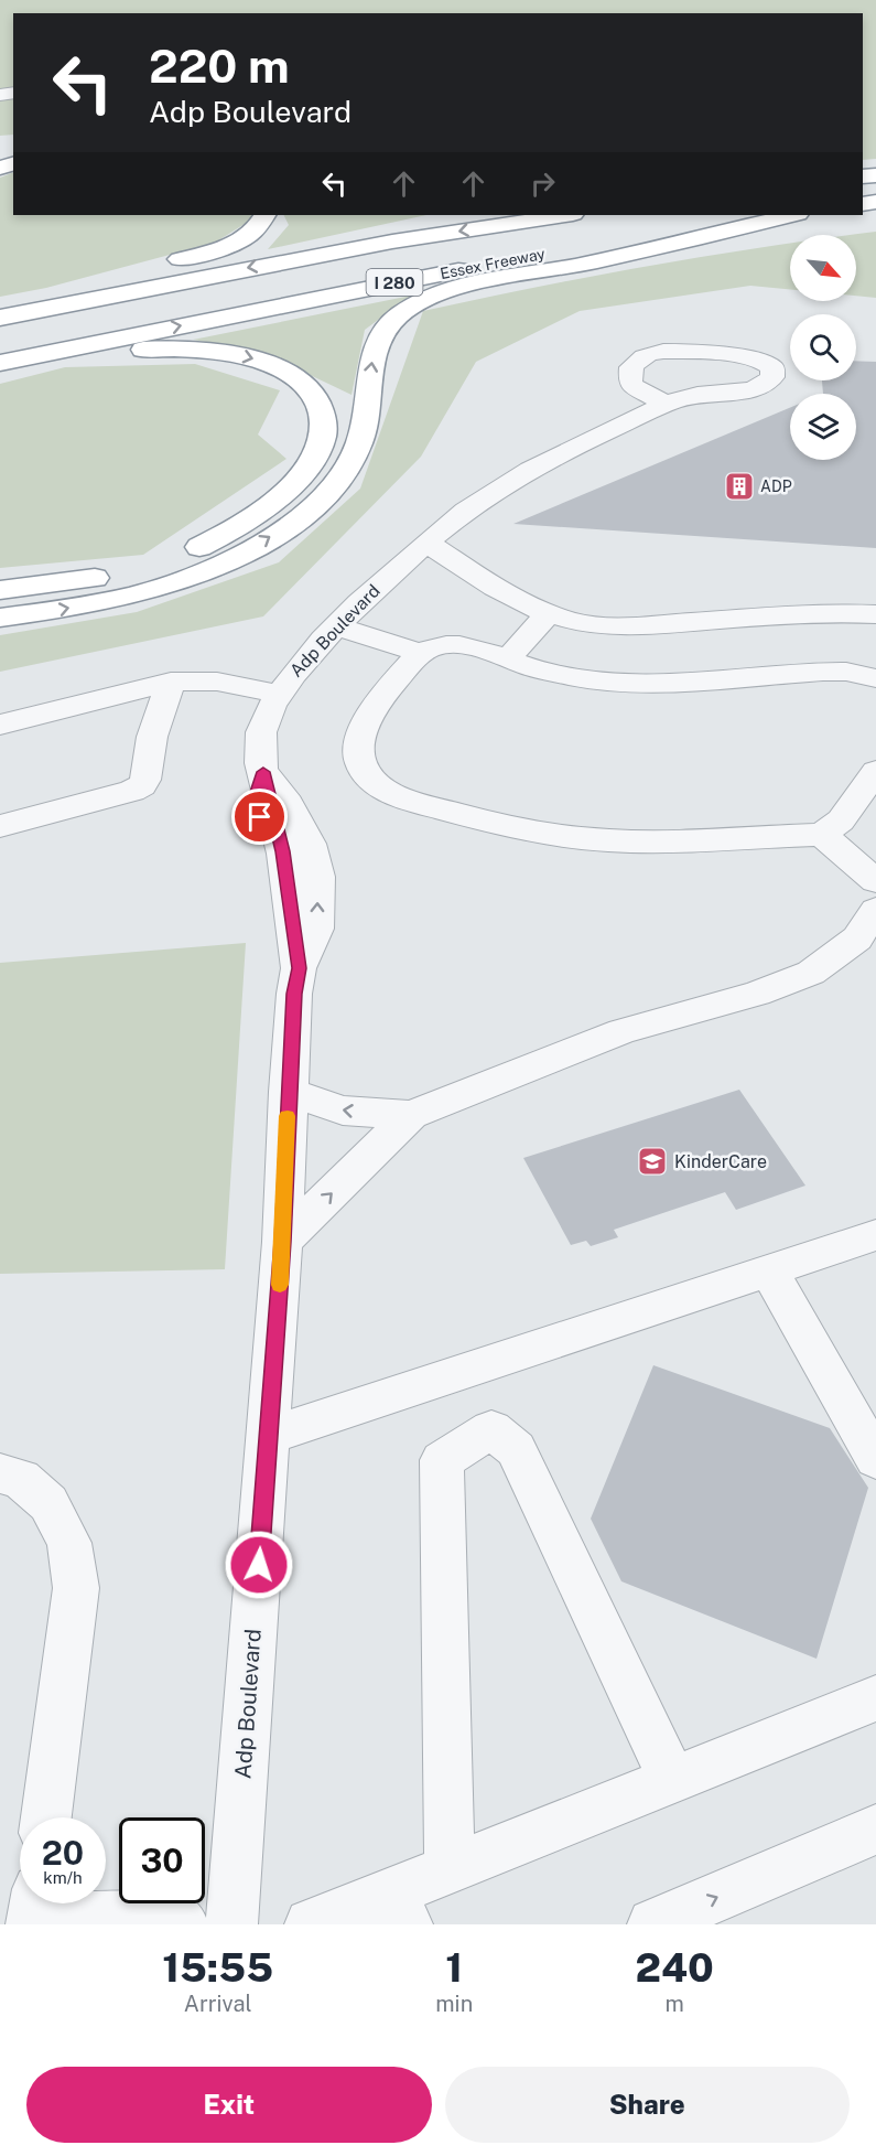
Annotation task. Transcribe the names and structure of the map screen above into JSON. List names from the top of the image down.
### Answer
{
  "streets": {
    "highway": ["Essex Freeway", "I 280"],
    "street": ["Adp Boulevard"]
  },
  "places": {
    "building": ["ADP"],
    "school or university": ["KinderCare"]
  },
  "north": "bottom right",
  "page": {
    "turn": ["220 m", "Adp Boulevard"],
    "speed": "20 km/h",
    "limit": "30",
    "eta": [
      "15:55",
      "Arrival",
      "1",
      "min",
      "240",
      "m"
    ],
    "buttons": ["Exit", "Share"]
  }
}
